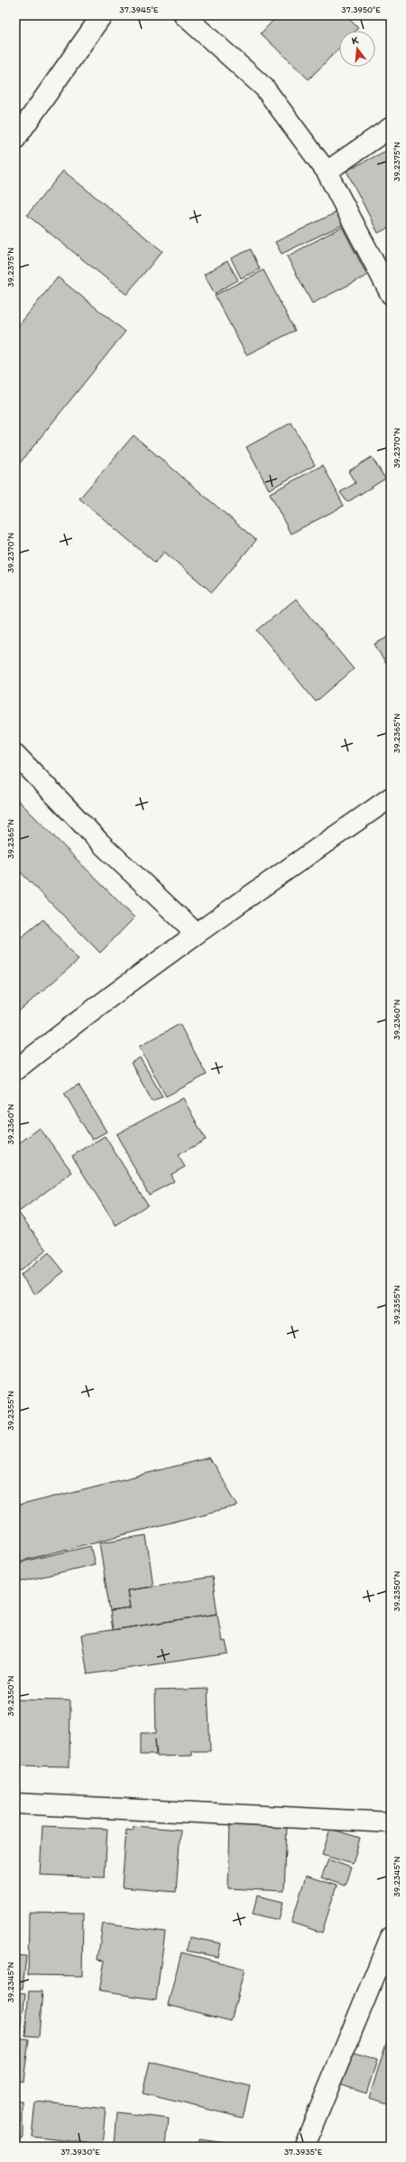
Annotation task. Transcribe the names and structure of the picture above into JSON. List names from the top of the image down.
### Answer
{
  "north": "top",
  "coordinates": [
    "37.3945°E",
    "37.3950°E",
    "39.2375°N",
    "39.2370°N",
    "39.2365°N",
    "39.2360°N",
    "39.2355°N",
    "39.2350°N",
    "39.2345°N",
    "37.3930°E",
    "37.3935°E"
  ]
}
